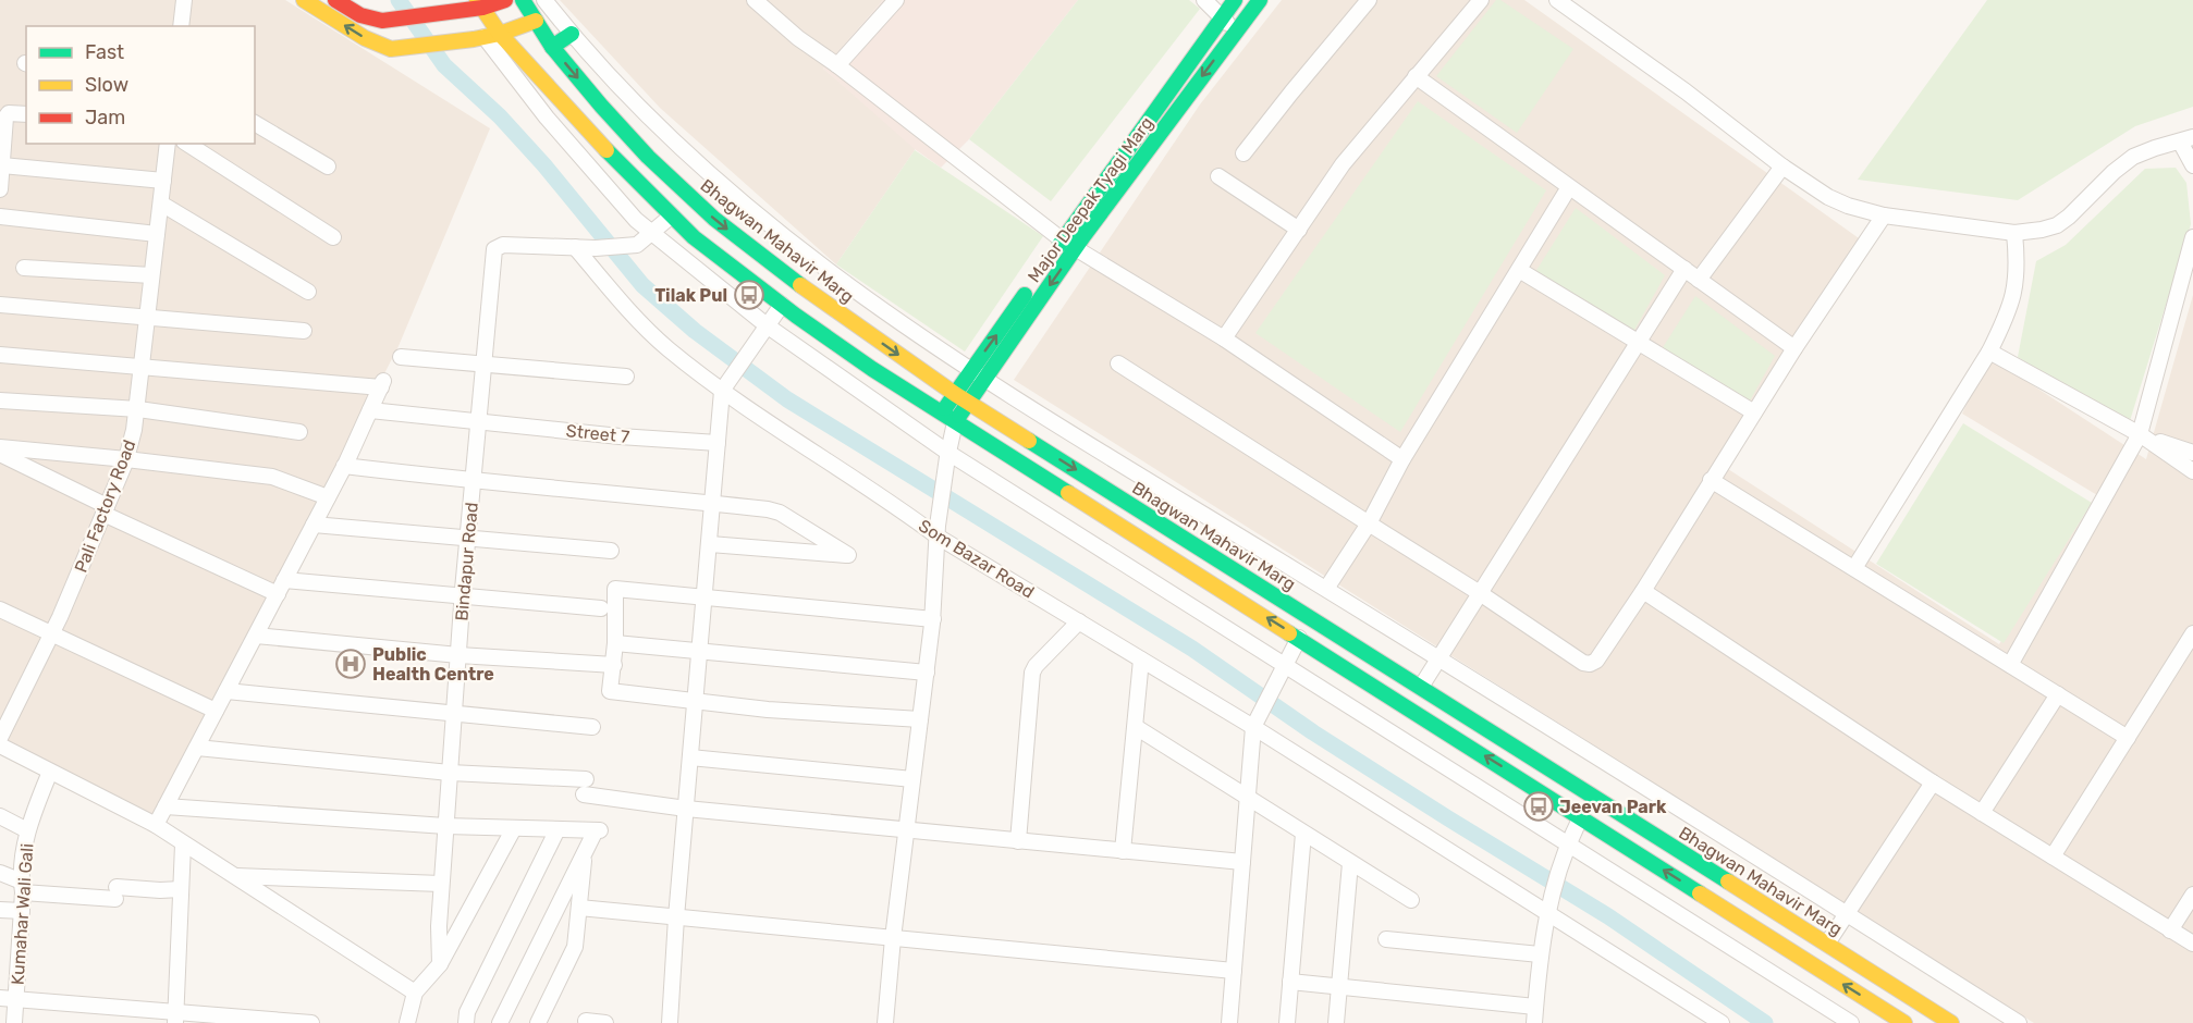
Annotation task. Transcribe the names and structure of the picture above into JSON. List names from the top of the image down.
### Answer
{
  "streets": {
    "main road": ["Major Deepak Tyagi Marg", "Bhagwan Mahavir Marg"],
    "street": [
      "Street 7",
      "Pali Factory Road",
      "Som Bazar Road",
      "Bindapur Road",
      "Kumahar Wali Gali"
    ]
  },
  "crossings": [
    ["Major Deepak Tyagi Marg", "Bhagwan Mahavir Marg"],
    ["Street 7", "Bindapur Road"],
    ["Som Bazar Road", "Bindapur Road"]
  ],
  "places": {
    "bus stop": ["Tilak Pul", "Jeevan Park"],
    "hospital": ["Public Health Centre"]
  },
  "legend": ["Fast", "Slow", "Jam"]
}
